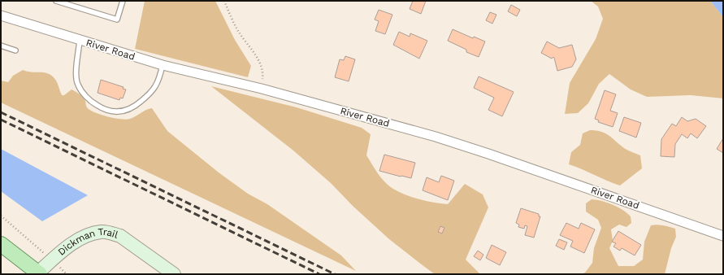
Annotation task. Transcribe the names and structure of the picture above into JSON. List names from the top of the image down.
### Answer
{
  "streets": {
    "street": ["River Road", "Dickman Trail"]
  }
}
